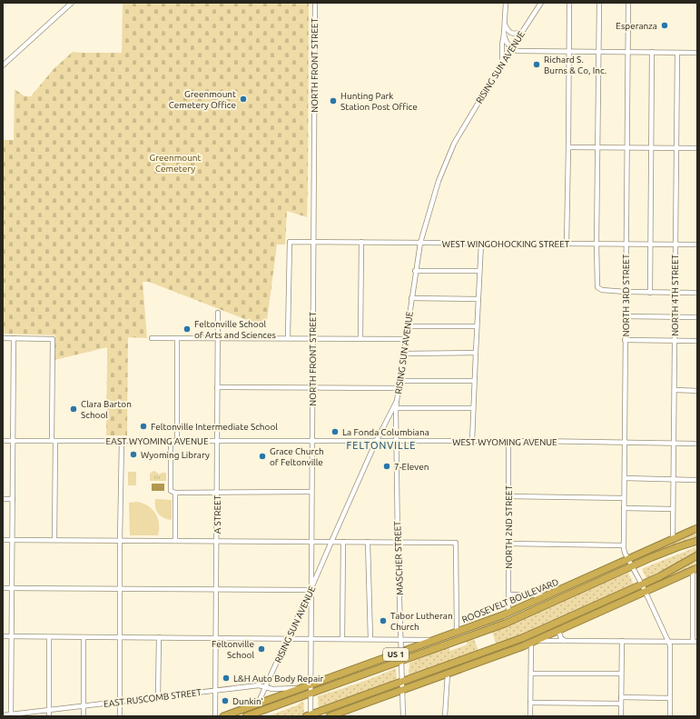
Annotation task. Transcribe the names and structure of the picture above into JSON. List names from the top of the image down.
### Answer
{
  "streets": {
    "highway": ["ROOSEVELT BOULEVARD", "US 1"],
    "street": [
      "NORTH FRONT STREET",
      "RISING SUN AVENUE",
      "WEST WINGOHOCKING STREET",
      "NORTH 3RD STREET",
      "NORTH 4TH STREET",
      "EAST WYOMING AVENUE",
      "WEST WYOMING AVENUE",
      "A STREET",
      "NORTH 2ND STREET",
      "MASCHER STREET",
      "EAST RUSCOMB STREET"
    ]
  },
  "crossings": [
    ["NORTH FRONT STREET", "RISING SUN AVENUE"],
    ["NORTH FRONT STREET", "WEST WINGOHOCKING STREET"],
    ["NORTH FRONT STREET", "EAST WYOMING AVENUE"],
    ["NORTH FRONT STREET", "WEST WYOMING AVENUE"],
    ["NORTH FRONT STREET", "ROOSEVELT BOULEVARD"],
    ["RISING SUN AVENUE", "WEST WINGOHOCKING STREET"],
    ["RISING SUN AVENUE", "WEST WYOMING AVENUE"],
    ["RISING SUN AVENUE", "MASCHER STREET"],
    ["RISING SUN AVENUE", "ROOSEVELT BOULEVARD"],
    ["RISING SUN AVENUE", "EAST RUSCOMB STREET"],
    ["WEST WINGOHOCKING STREET", "NORTH 3RD STREET"],
    ["WEST WINGOHOCKING STREET", "NORTH 4TH STREET"],
    ["NORTH 3RD STREET", "WEST WYOMING AVENUE"],
    ["NORTH 3RD STREET", "ROOSEVELT BOULEVARD"],
    ["NORTH 4TH STREET", "WEST WYOMING AVENUE"],
    ["NORTH 4TH STREET", "ROOSEVELT BOULEVARD"],
    ["EAST WYOMING AVENUE", "WEST WYOMING AVENUE"],
    ["EAST WYOMING AVENUE", "A STREET"],
    ["WEST WYOMING AVENUE", "NORTH 2ND STREET"],
    ["WEST WYOMING AVENUE", "MASCHER STREET"],
    ["A STREET", "EAST RUSCOMB STREET"],
    ["NORTH 2ND STREET", "ROOSEVELT BOULEVARD"],
    ["MASCHER STREET", "ROOSEVELT BOULEVARD"],
    ["ROOSEVELT BOULEVARD", "EAST RUSCOMB STREET"]
  ],
  "districts": ["FELTONVILLE"],
  "parks": ["Greenmount Cemetery"],
  "places": [
    "Esperanza",
    "Richard S. Burns & Co, Inc.",
    "Greenmount Cemetery Office",
    "Hunting Park Station Post Office",
    "Feltonville School of Arts and Sciences",
    "Clara Barton School",
    "Feltonville Intermediate School",
    "La Fonda Columbiana",
    "Wyoming Library",
    "Grace Church of Feltonville",
    "7-Eleven",
    "Tabor Lutheran Church",
    "Feltonville School",
    "L&H Auto Body Repair",
    "Dunkin'"
  ]
}
